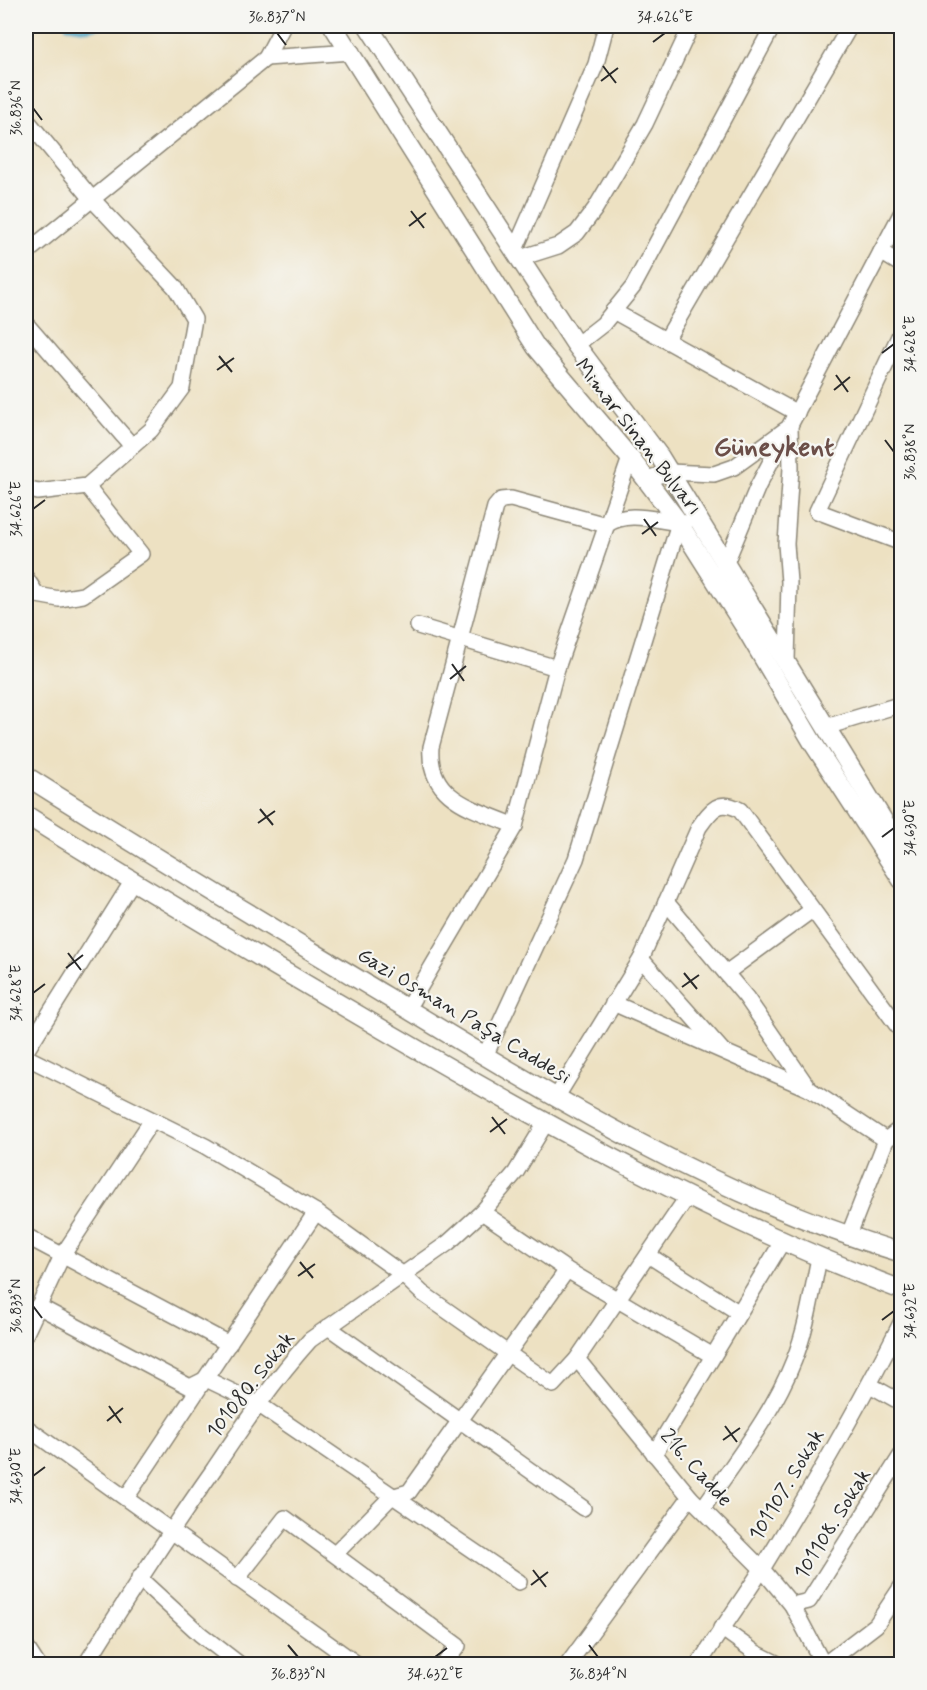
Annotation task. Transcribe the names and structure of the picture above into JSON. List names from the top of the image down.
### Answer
{
  "streets": {
    "main road": ["Mimar Sinan Bulvarı", "Gazi Osman Paşa Caddesi"],
    "street": [
      "101080. Sokak",
      "216. Cadde",
      "101107. Sokak",
      "101108. Sokak"
    ]
  },
  "crossings": [
    ["216. Cadde", "101107. Sokak"],
    ["216. Cadde", "101108. Sokak"]
  ],
  "districts": ["Güneykent"],
  "coordinates": [
    "36.837°N",
    "34.626°E",
    "36.836°N",
    "34.628°E",
    "36.838°N",
    "34.630°E",
    "36.833°N",
    "34.632°E",
    "36.834°N"
  ]
}
